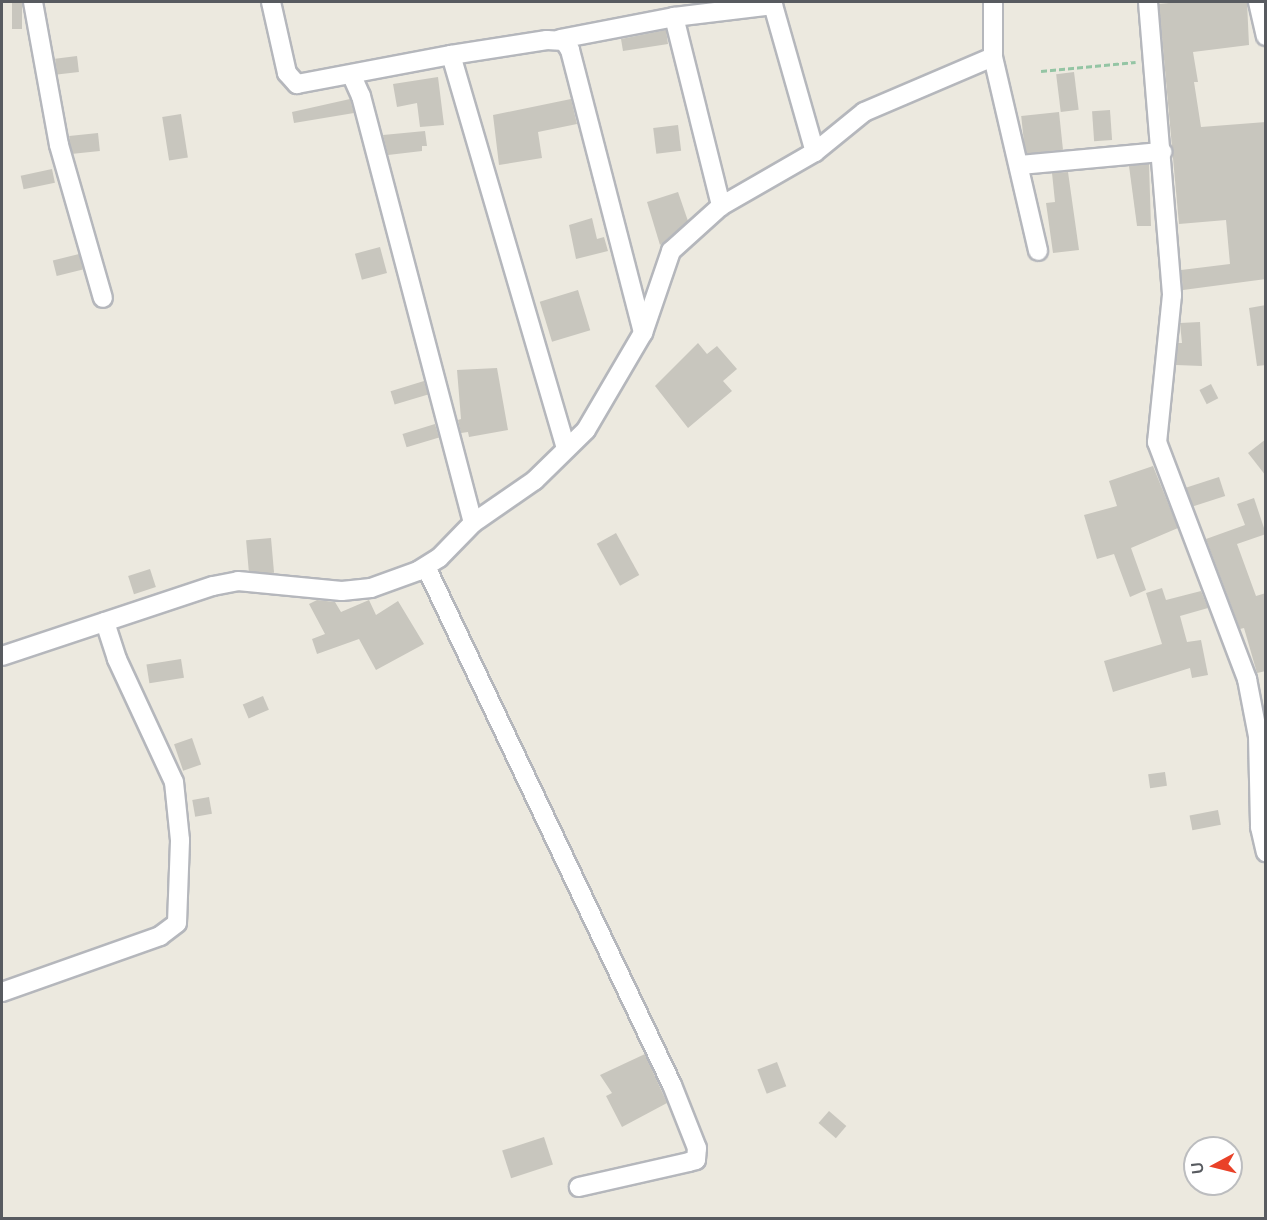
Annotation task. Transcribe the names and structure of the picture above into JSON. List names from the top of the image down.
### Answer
{
  "north": "left"
}
